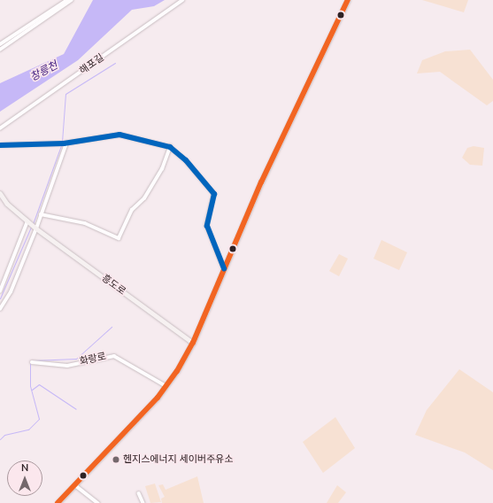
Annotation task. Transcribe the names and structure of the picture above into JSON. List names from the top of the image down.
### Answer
{
  "streets": {
    "main road": ["흥도로"],
    "street": ["해포길", "화랑로"]
  },
  "water": ["창릉천"],
  "places": ["헨지스에너지 세이버주유소"],
  "north": "top"
}
